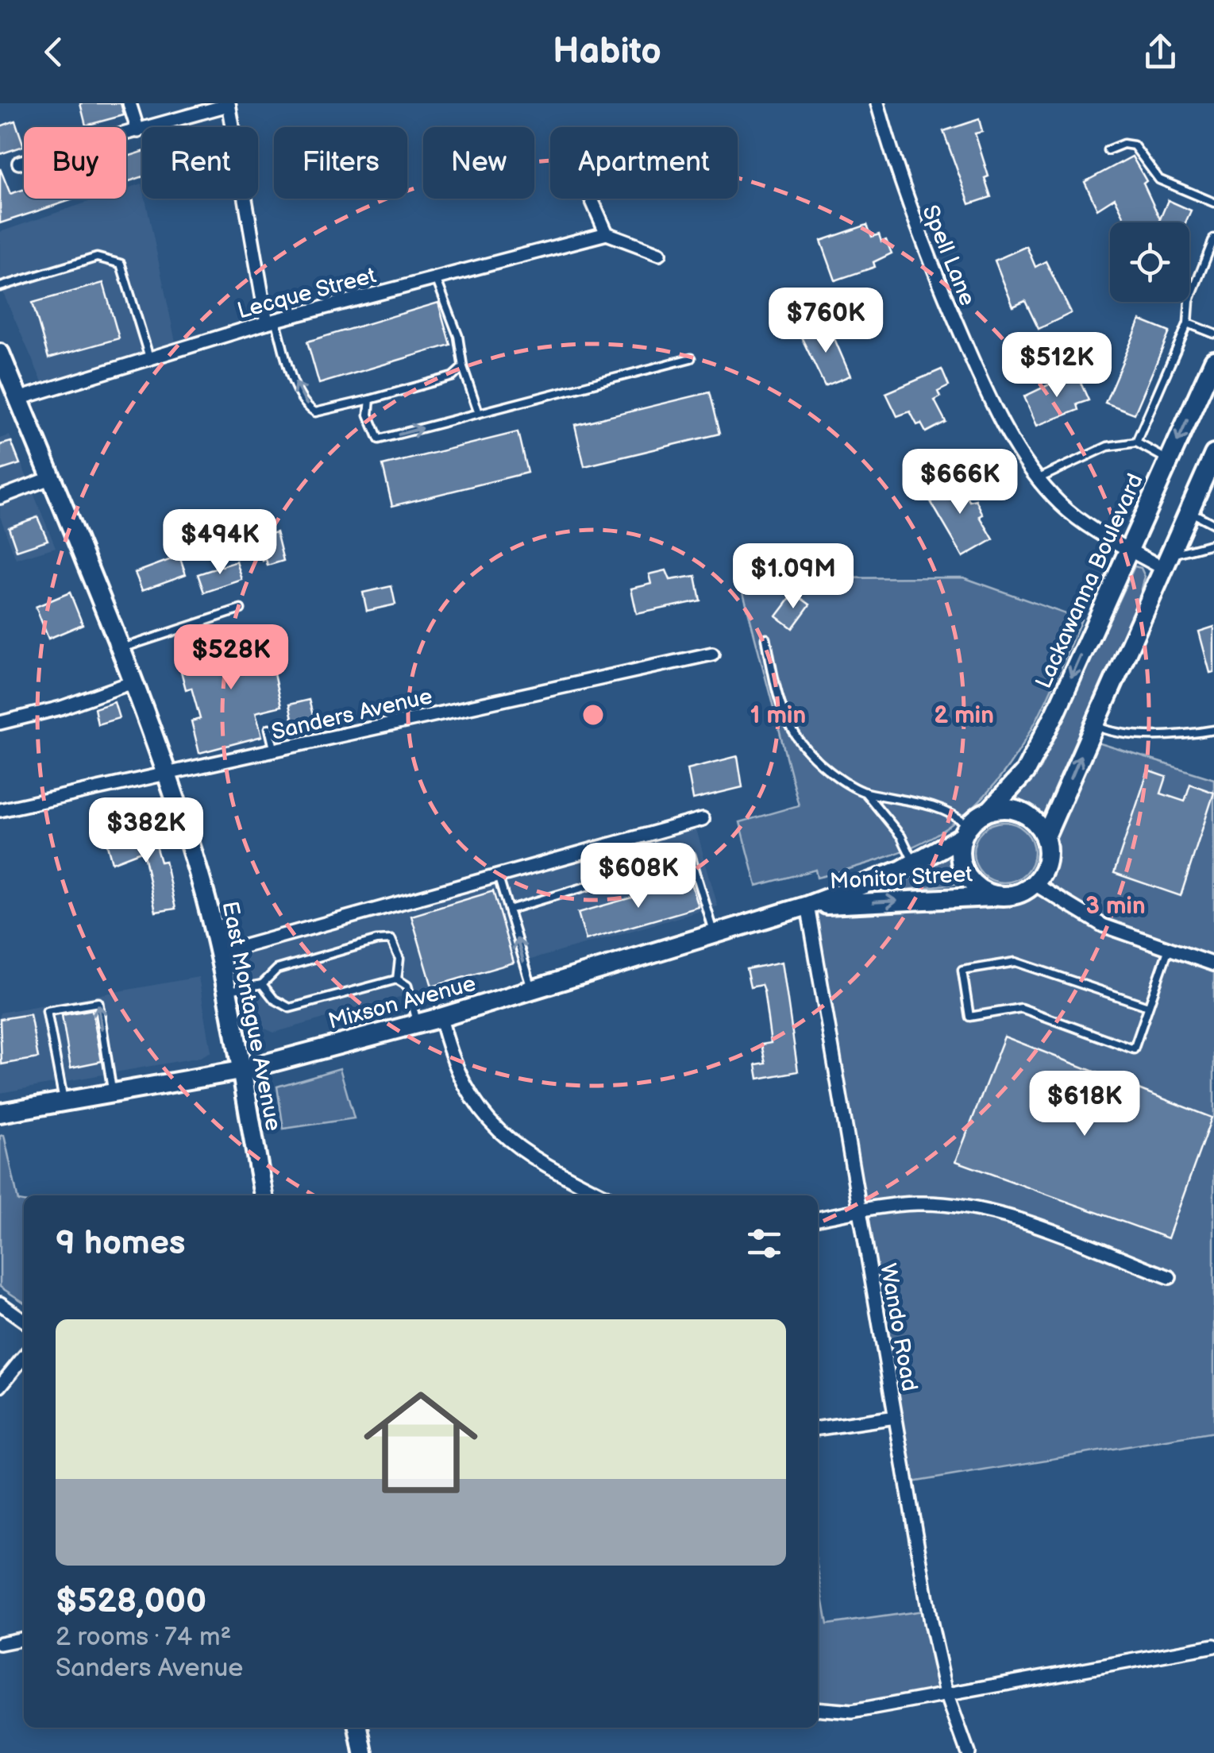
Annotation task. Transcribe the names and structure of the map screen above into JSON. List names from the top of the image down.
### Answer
{
  "streets": {
    "street": [
      "Spell Lane",
      "Lecque Street",
      "Lackawanna Boulevard",
      "Sanders Avenue",
      "Monitor Street",
      "Mixson Avenue",
      "East Montague Avenue",
      "Wando Road"
    ]
  },
  "crossings": [
    ["Spell Lane", "Lackawanna Boulevard"],
    ["Lecque Street", "East Montague Avenue"],
    ["Lackawanna Boulevard", "Monitor Street"],
    ["Sanders Avenue", "East Montague Avenue"],
    ["Monitor Street", "Mixson Avenue"],
    ["Monitor Street", "Wando Road"],
    ["Mixson Avenue", "East Montague Avenue"],
    ["Mixson Avenue", "Wando Road"]
  ],
  "page": {
    "header": "Habito",
    "chip": [
      "Buy",
      "Rent",
      "Filters",
      "New",
      "Apartment"
    ],
    "price": [
      "$760K",
      "$512K",
      "$666K",
      "$494K",
      "$1.09M",
      "$528K",
      "$382K",
      "$608K",
      "$618K"
    ],
    "heading": "9 homes",
    "list": [
      {
        "name": "$528,000",
        "note": "2 rooms · 74 m² · Sanders Avenue"
      }
    ]
  },
  "rings": ["1 min", "2 min", "3 min"]
}
